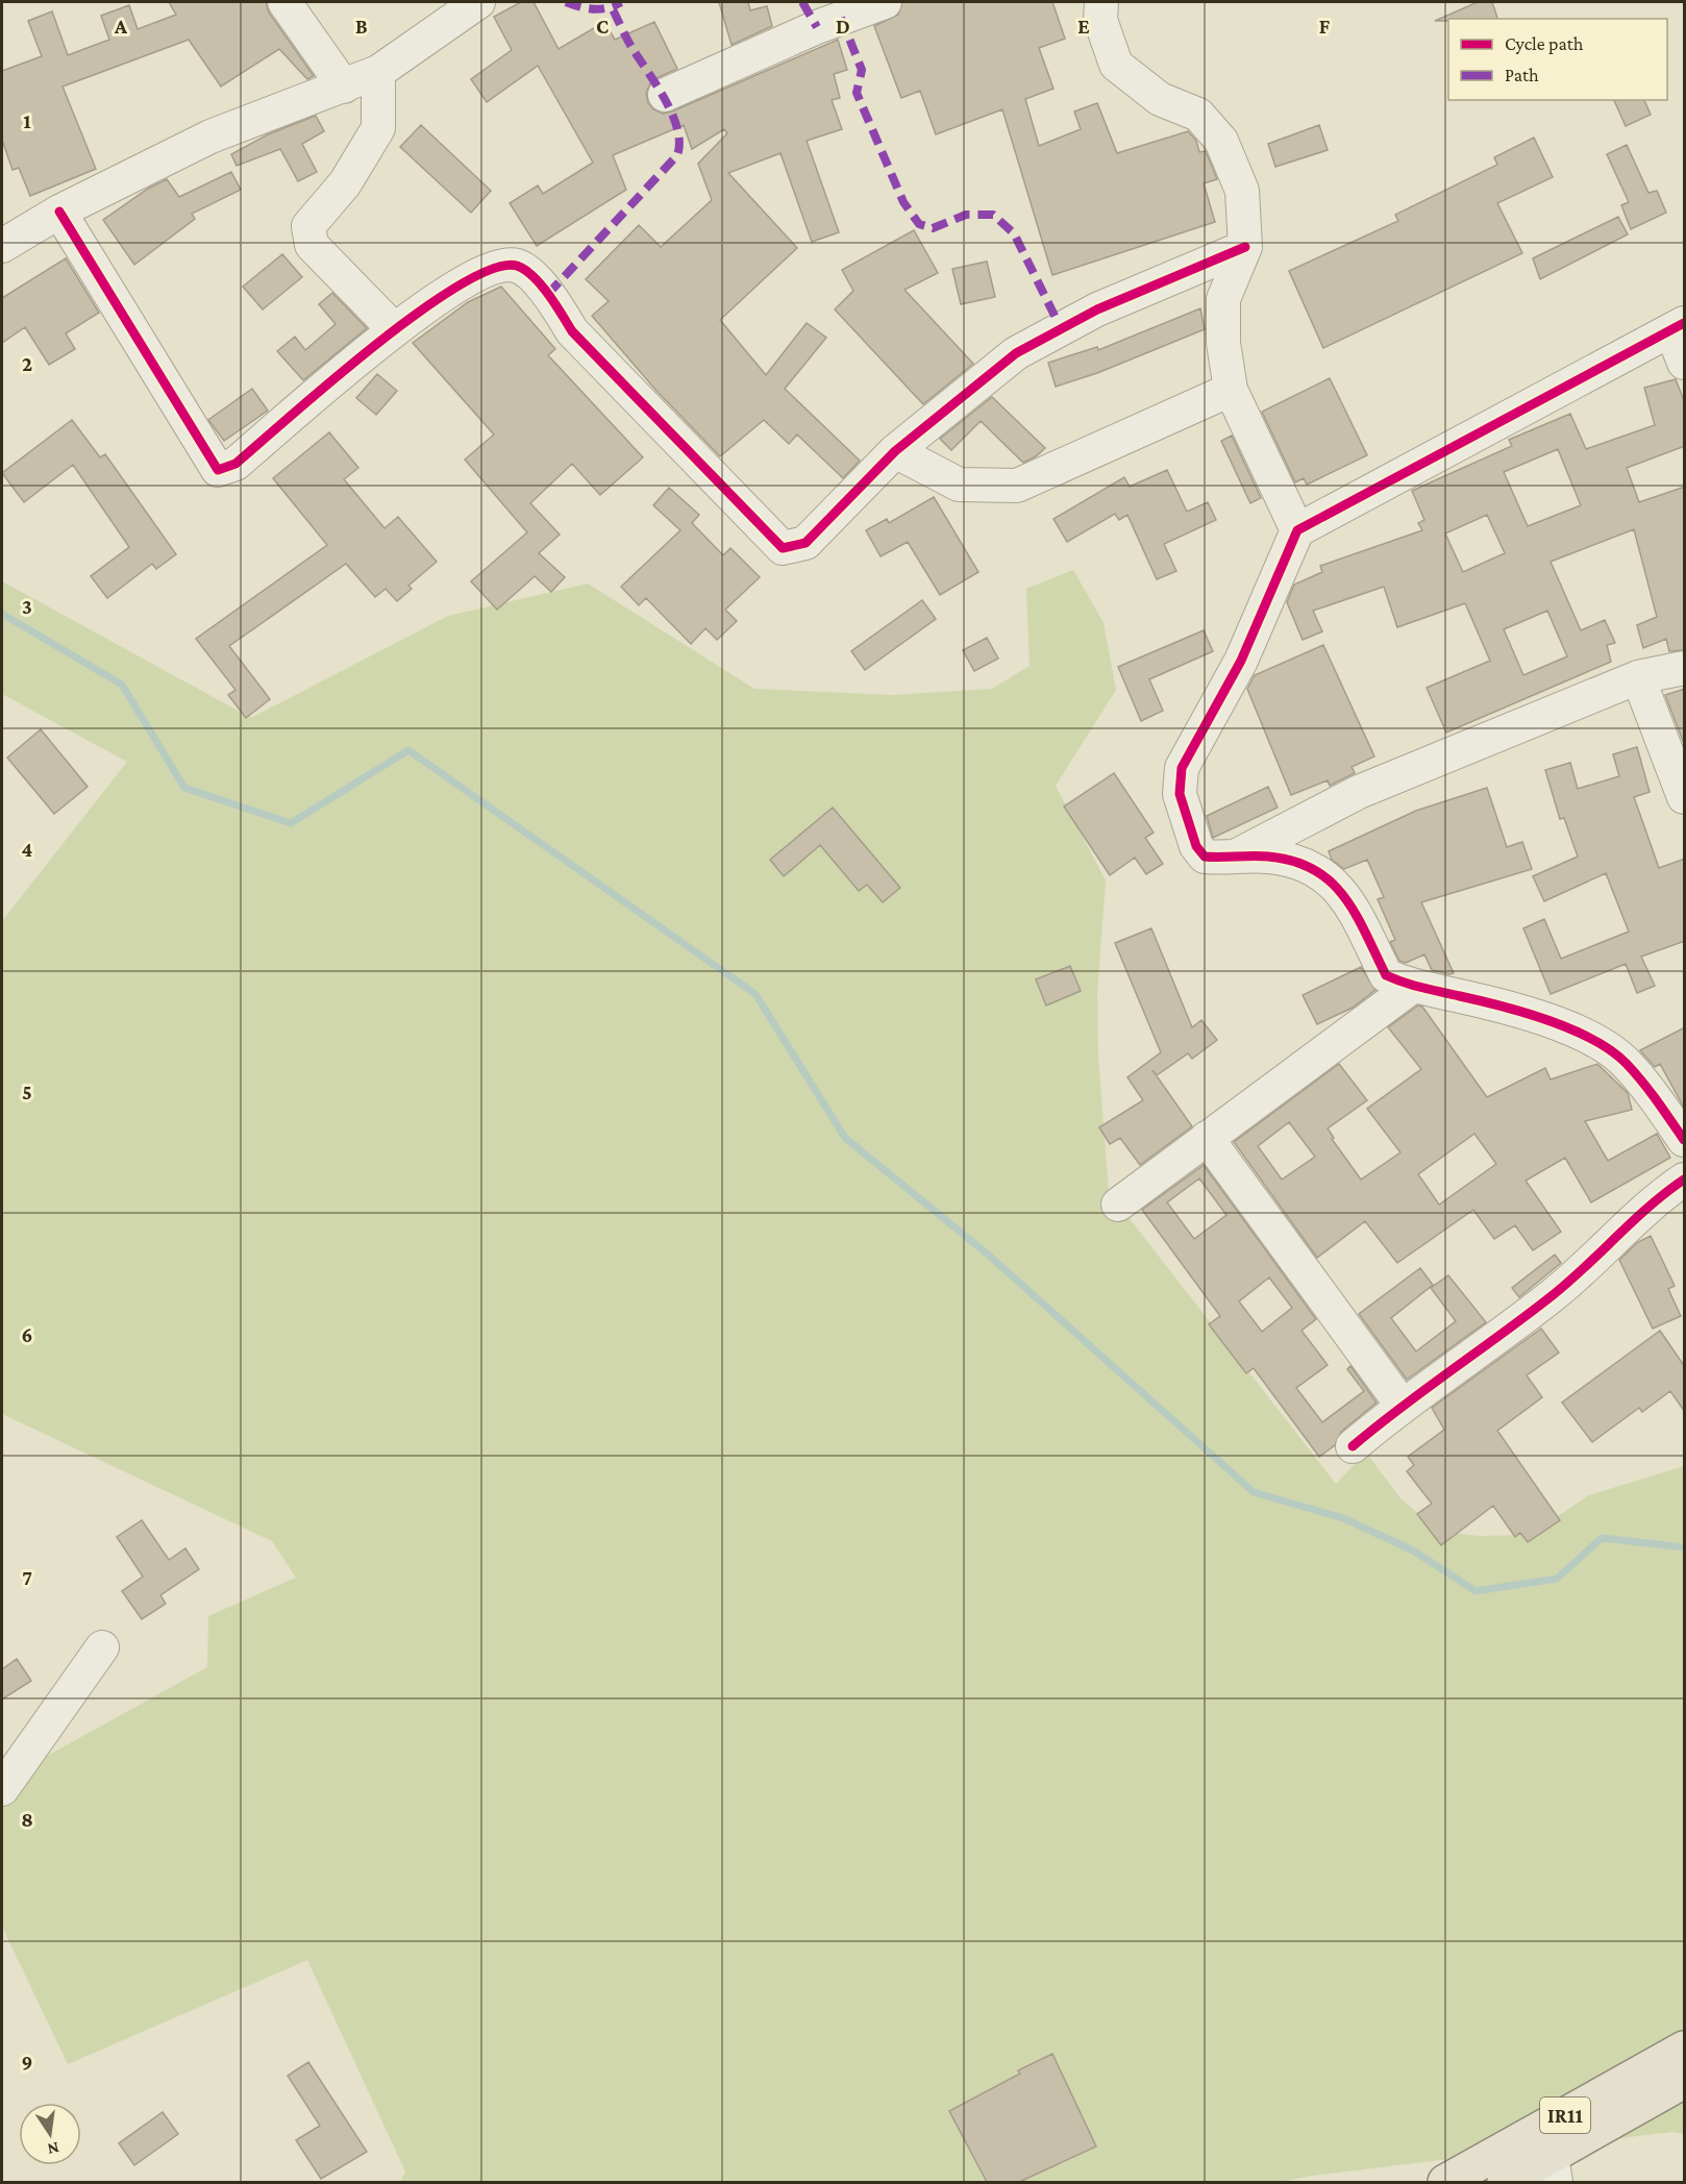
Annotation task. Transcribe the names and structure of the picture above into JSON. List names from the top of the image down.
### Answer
{
  "streets": {
    "main road": ["IR11"]
  },
  "legend": ["Cycle path", "Path"],
  "north": "bottom",
  "grid": {
    "columns": [
      "A",
      "B",
      "C",
      "D",
      "E",
      "F"
    ],
    "rows": [
      "1",
      "2",
      "3",
      "4",
      "5",
      "6",
      "7",
      "8",
      "9"
    ]
  }
}
